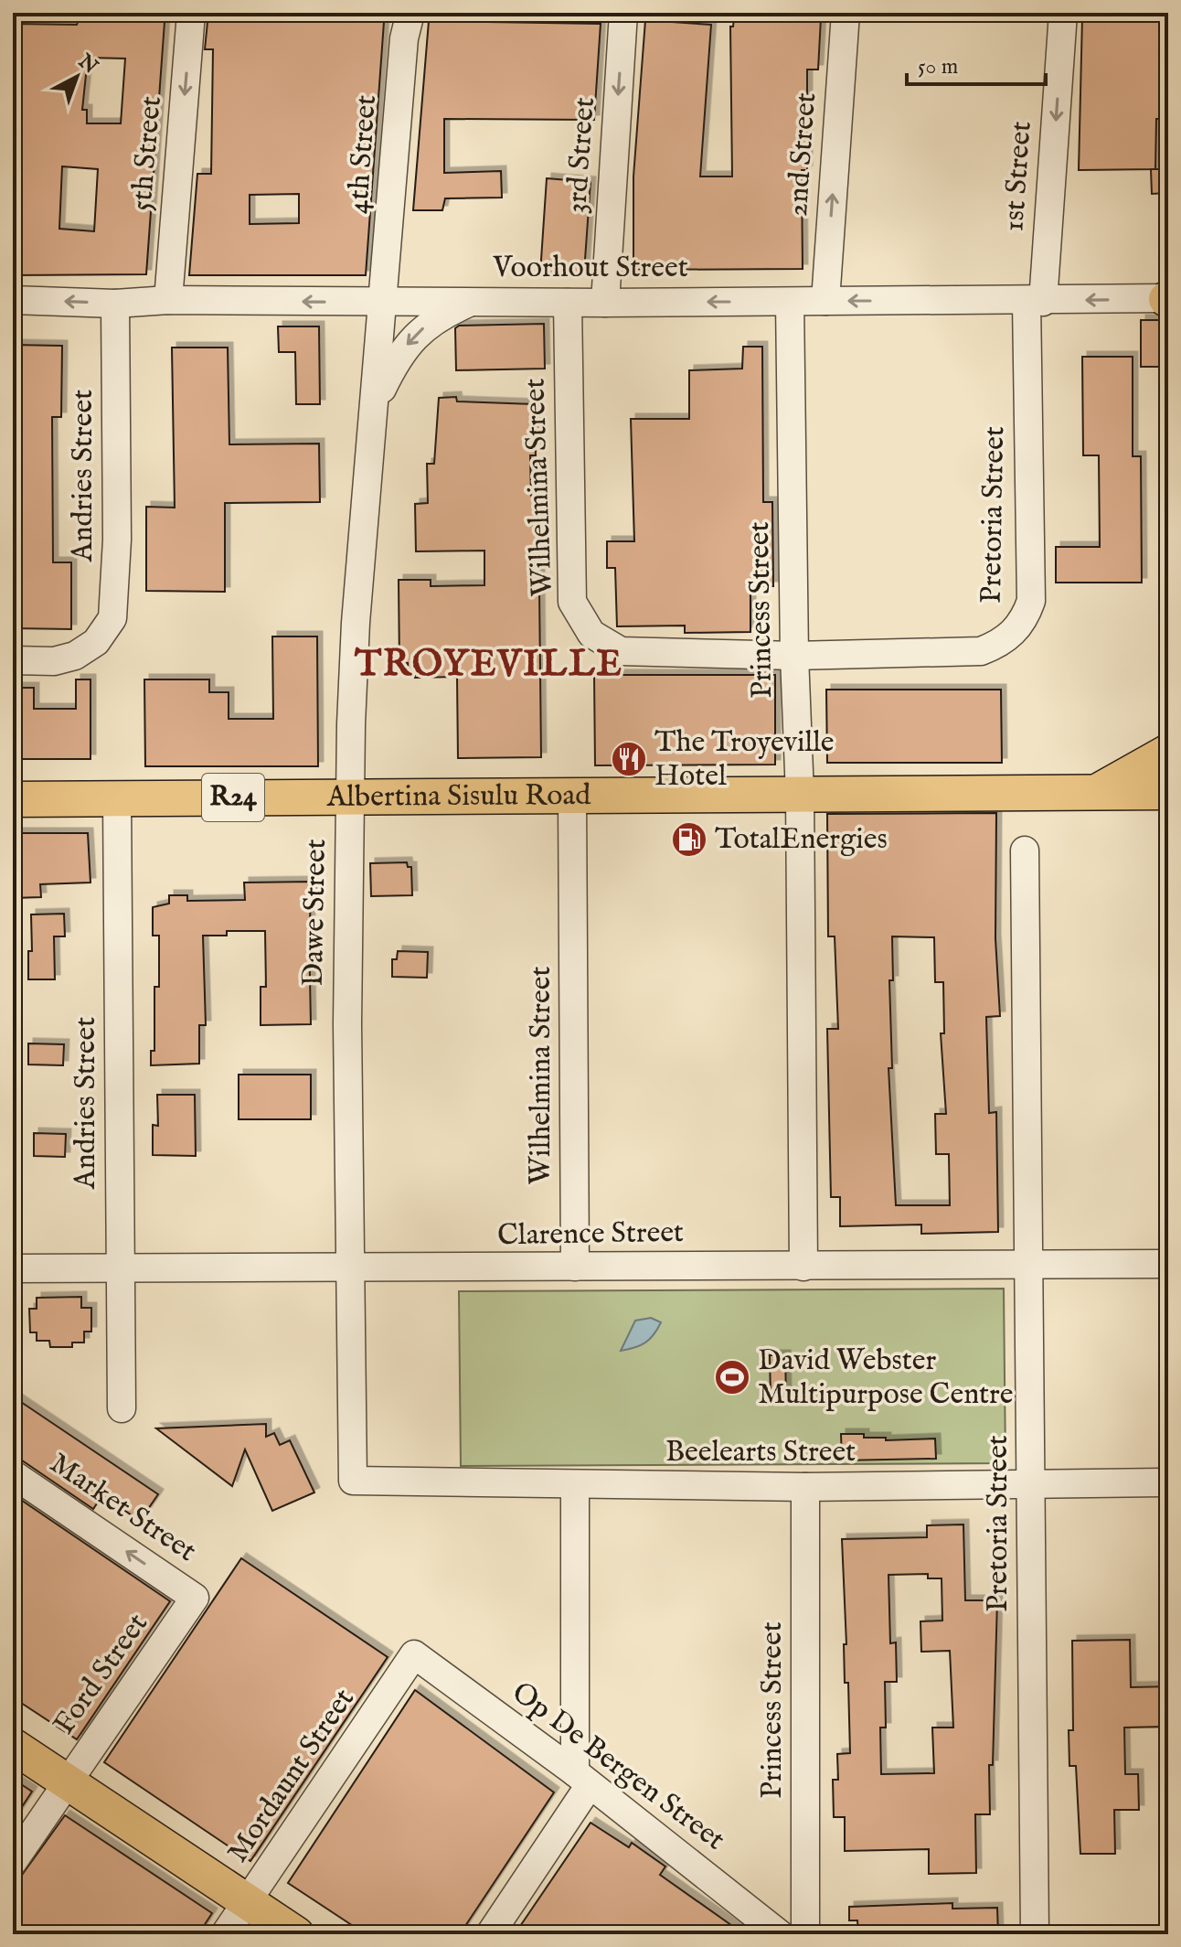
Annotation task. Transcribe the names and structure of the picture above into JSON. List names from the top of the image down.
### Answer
{
  "streets": {
    "main road": ["Albertina Sisulu Road", "R24"],
    "street": [
      "5th Street",
      "4th Street",
      "2nd Street",
      "3rd Street",
      "1st Street",
      "Voorhout Street",
      "Andries Street",
      "Wilhelmina Street",
      "Pretoria Street",
      "Princess Street",
      "Dawe Street",
      "Clarence Street",
      "Beelearts Street",
      "Market Street",
      "Ford Street",
      "Op De Bergen Street",
      "Mordaunt Street"
    ]
  },
  "crossings": [
    ["5th Street", "Voorhout Street"],
    ["4th Street", "Voorhout Street"],
    ["4th Street", "Dawe Street"],
    ["2nd Street", "Voorhout Street"],
    ["3rd Street", "Voorhout Street"],
    ["1st Street", "Voorhout Street"],
    ["1st Street", "Pretoria Street"],
    ["Voorhout Street", "Andries Street"],
    ["Voorhout Street", "Wilhelmina Street"],
    ["Voorhout Street", "Pretoria Street"],
    ["Voorhout Street", "Princess Street"],
    ["Voorhout Street", "Dawe Street"],
    ["Andries Street", "Albertina Sisulu Road"],
    ["Andries Street", "Clarence Street"],
    ["Wilhelmina Street", "Pretoria Street"],
    ["Wilhelmina Street", "Princess Street"],
    ["Wilhelmina Street", "Albertina Sisulu Road"],
    ["Wilhelmina Street", "Clarence Street"],
    ["Pretoria Street", "Princess Street"],
    ["Pretoria Street", "Clarence Street"],
    ["Pretoria Street", "Beelearts Street"],
    ["Princess Street", "Albertina Sisulu Road"],
    ["Princess Street", "Clarence Street"],
    ["Princess Street", "Beelearts Street"],
    ["Albertina Sisulu Road", "Dawe Street"],
    ["Dawe Street", "Clarence Street"],
    ["Dawe Street", "Beelearts Street"],
    ["Market Street", "Ford Street"],
    ["Op De Bergen Street", "Mordaunt Street"]
  ],
  "one_way": [
    "5th Street",
    "2nd Street",
    "3rd Street",
    "1st Street",
    "Voorhout Street",
    "Market Street"
  ],
  "districts": ["TROYEVILLE"],
  "places": {
    "restaurant": ["The Troyeville Hotel"],
    "fuel station": ["TotalEnergies"],
    "sports": ["David Webster Multipurpose Centre"]
  },
  "scale_bar": "50 m",
  "north": "top right"
}
